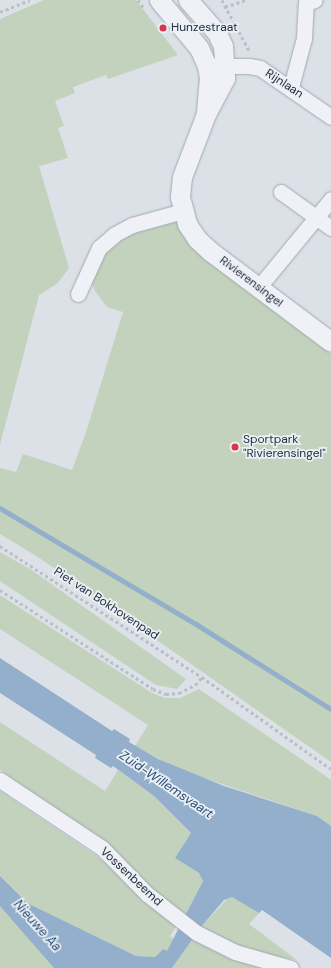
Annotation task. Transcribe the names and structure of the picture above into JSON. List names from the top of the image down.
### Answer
{
  "streets": {
    "street": ["Rijnlaan", "Rivierensingel", "Vossenbeemd"],
    "path": ["Piet van Bokhovenpad"]
  },
  "crossings": [
    ["Rijnlaan", "Rivierensingel"]
  ],
  "water": ["Zuid-Willemsvaart", "Nieuwe Aa"],
  "places": ["Hunzestraat", "Sportpark \"Rivierensingel\""]
}
